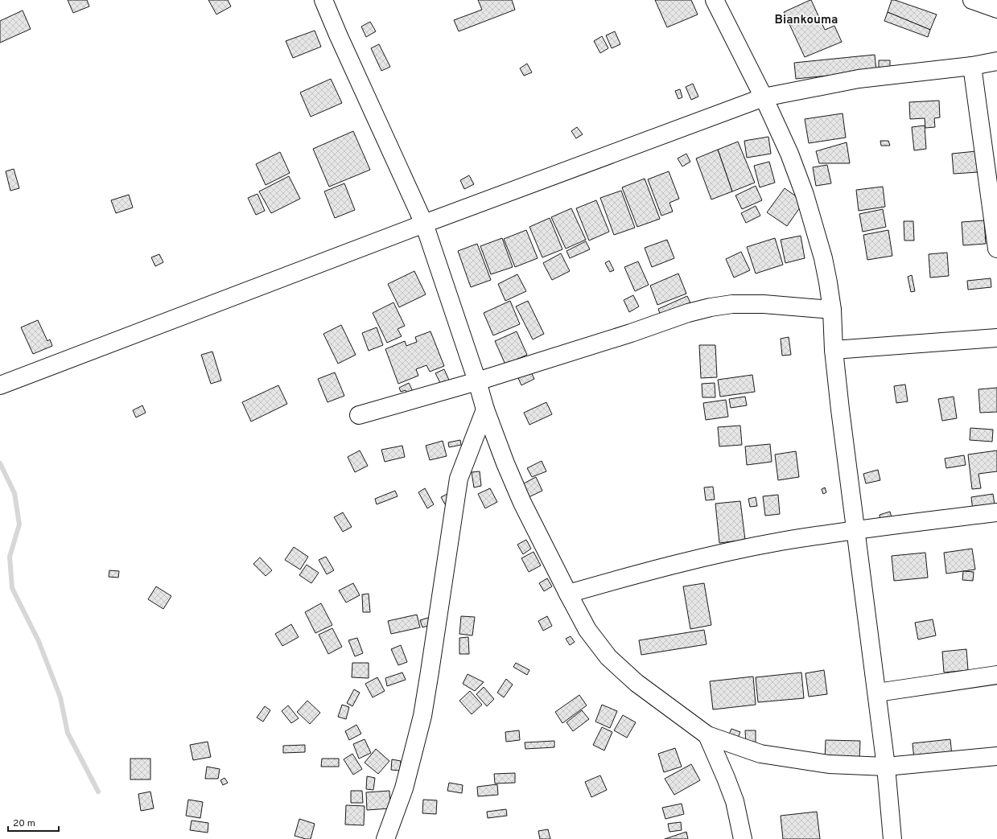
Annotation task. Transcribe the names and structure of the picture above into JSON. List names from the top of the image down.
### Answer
{
  "districts": ["Biankouma"],
  "scale_bar": "20 m"
}
